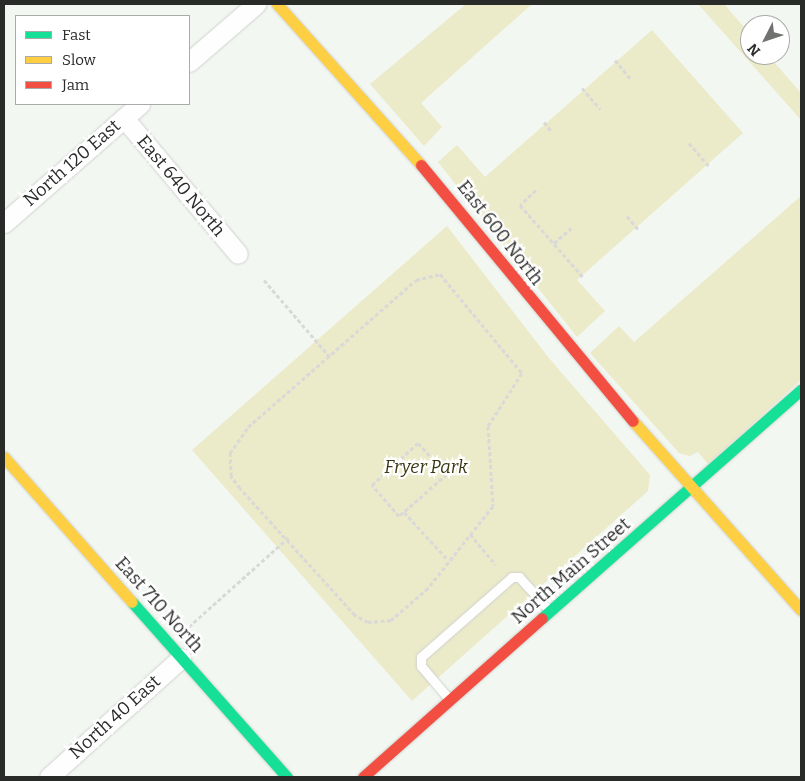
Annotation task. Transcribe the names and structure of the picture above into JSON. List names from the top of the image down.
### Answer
{
  "streets": {
    "street": [
      "North 120 East",
      "East 640 North",
      "East 600 North",
      "North Main Street",
      "East 710 North",
      "North 40 East"
    ]
  },
  "crossings": [
    ["North 120 East", "East 640 North"],
    ["East 600 North", "North Main Street"],
    ["East 710 North", "North 40 East"]
  ],
  "parks": ["Fryer Park"],
  "legend": ["Fast", "Slow", "Jam"],
  "north": "bottom left"
}
